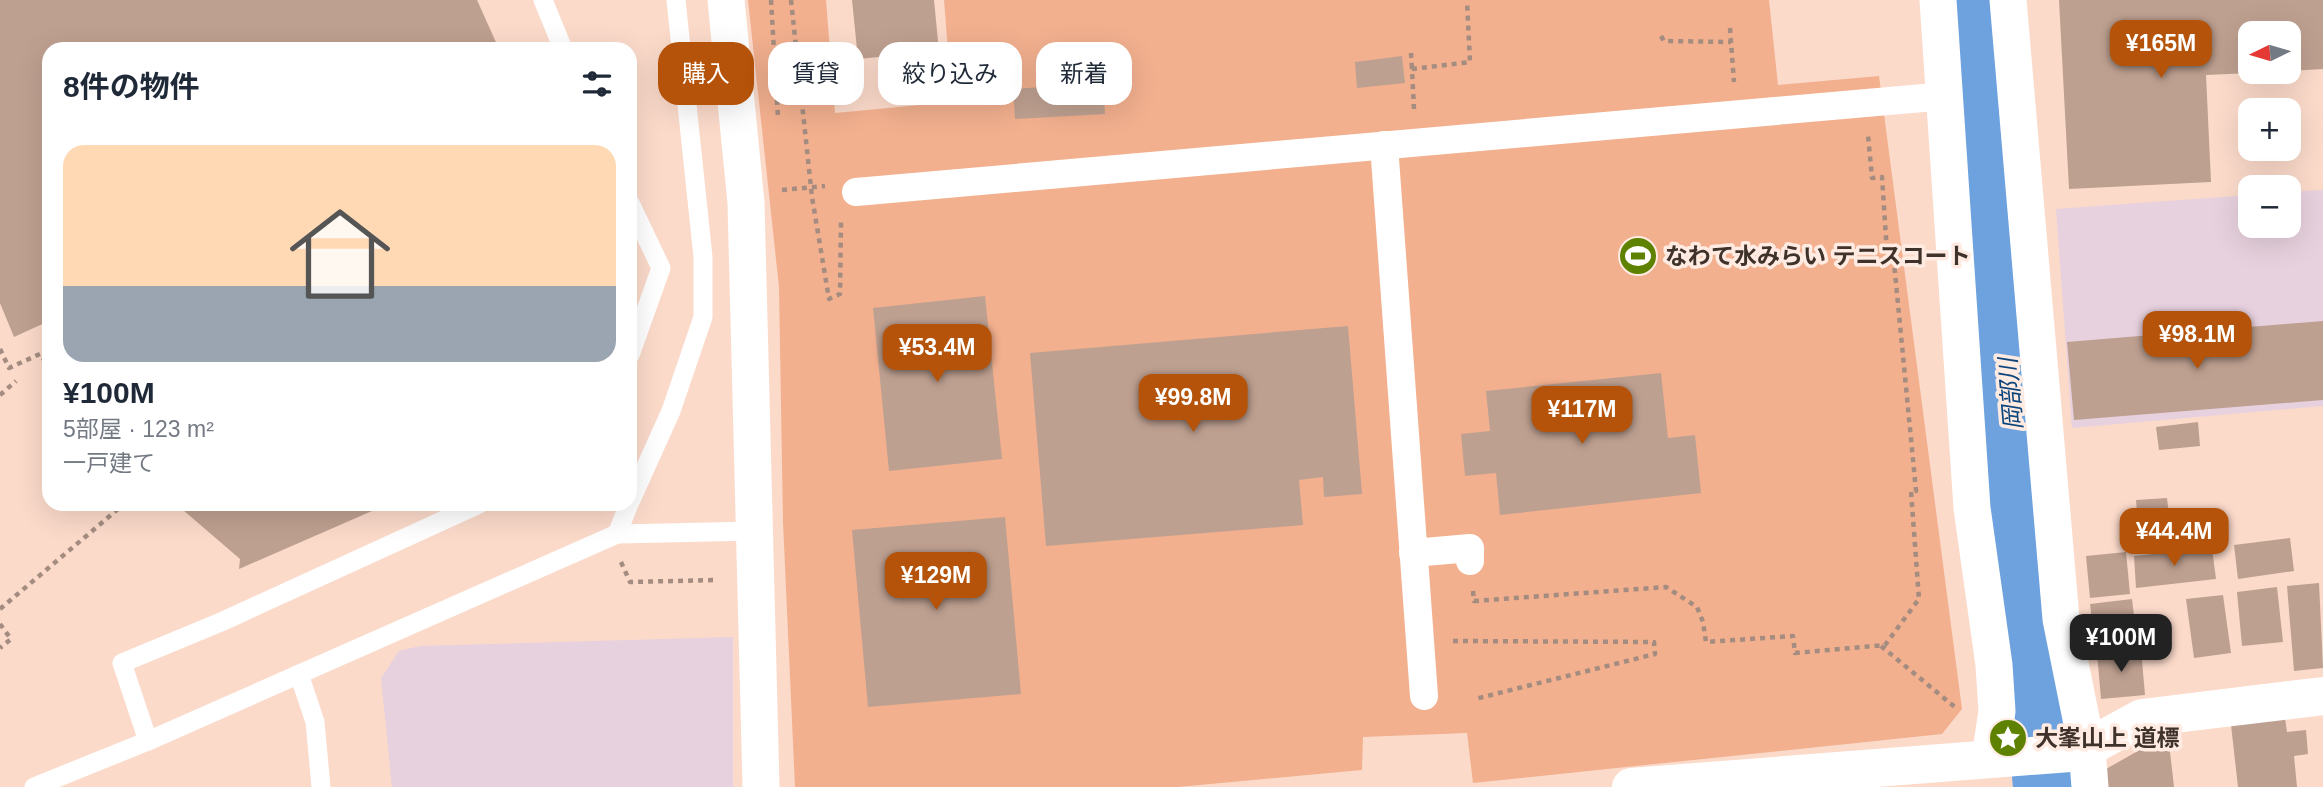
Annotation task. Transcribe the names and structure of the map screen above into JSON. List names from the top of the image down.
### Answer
{
  "water": ["岡部川"],
  "places": {
    "sports": ["なわて水みらい テニスコート"],
    "place": ["大峯山上 道標"]
  },
  "north": "left",
  "page": {
    "price": [
      "¥165M",
      "¥98.1M",
      "¥53.4M",
      "¥99.8M",
      "¥117M",
      "¥44.4M",
      "¥129M",
      "¥100M"
    ],
    "map_buttons": ["+", "−"],
    "chip": [
      "購入",
      "賃貸",
      "絞り込み",
      "新着"
    ],
    "heading": "8件の物件",
    "list": [
      {
        "name": "¥100M",
        "note": "5部屋 · 123 m² · 一戸建て"
      }
    ]
  }
}
